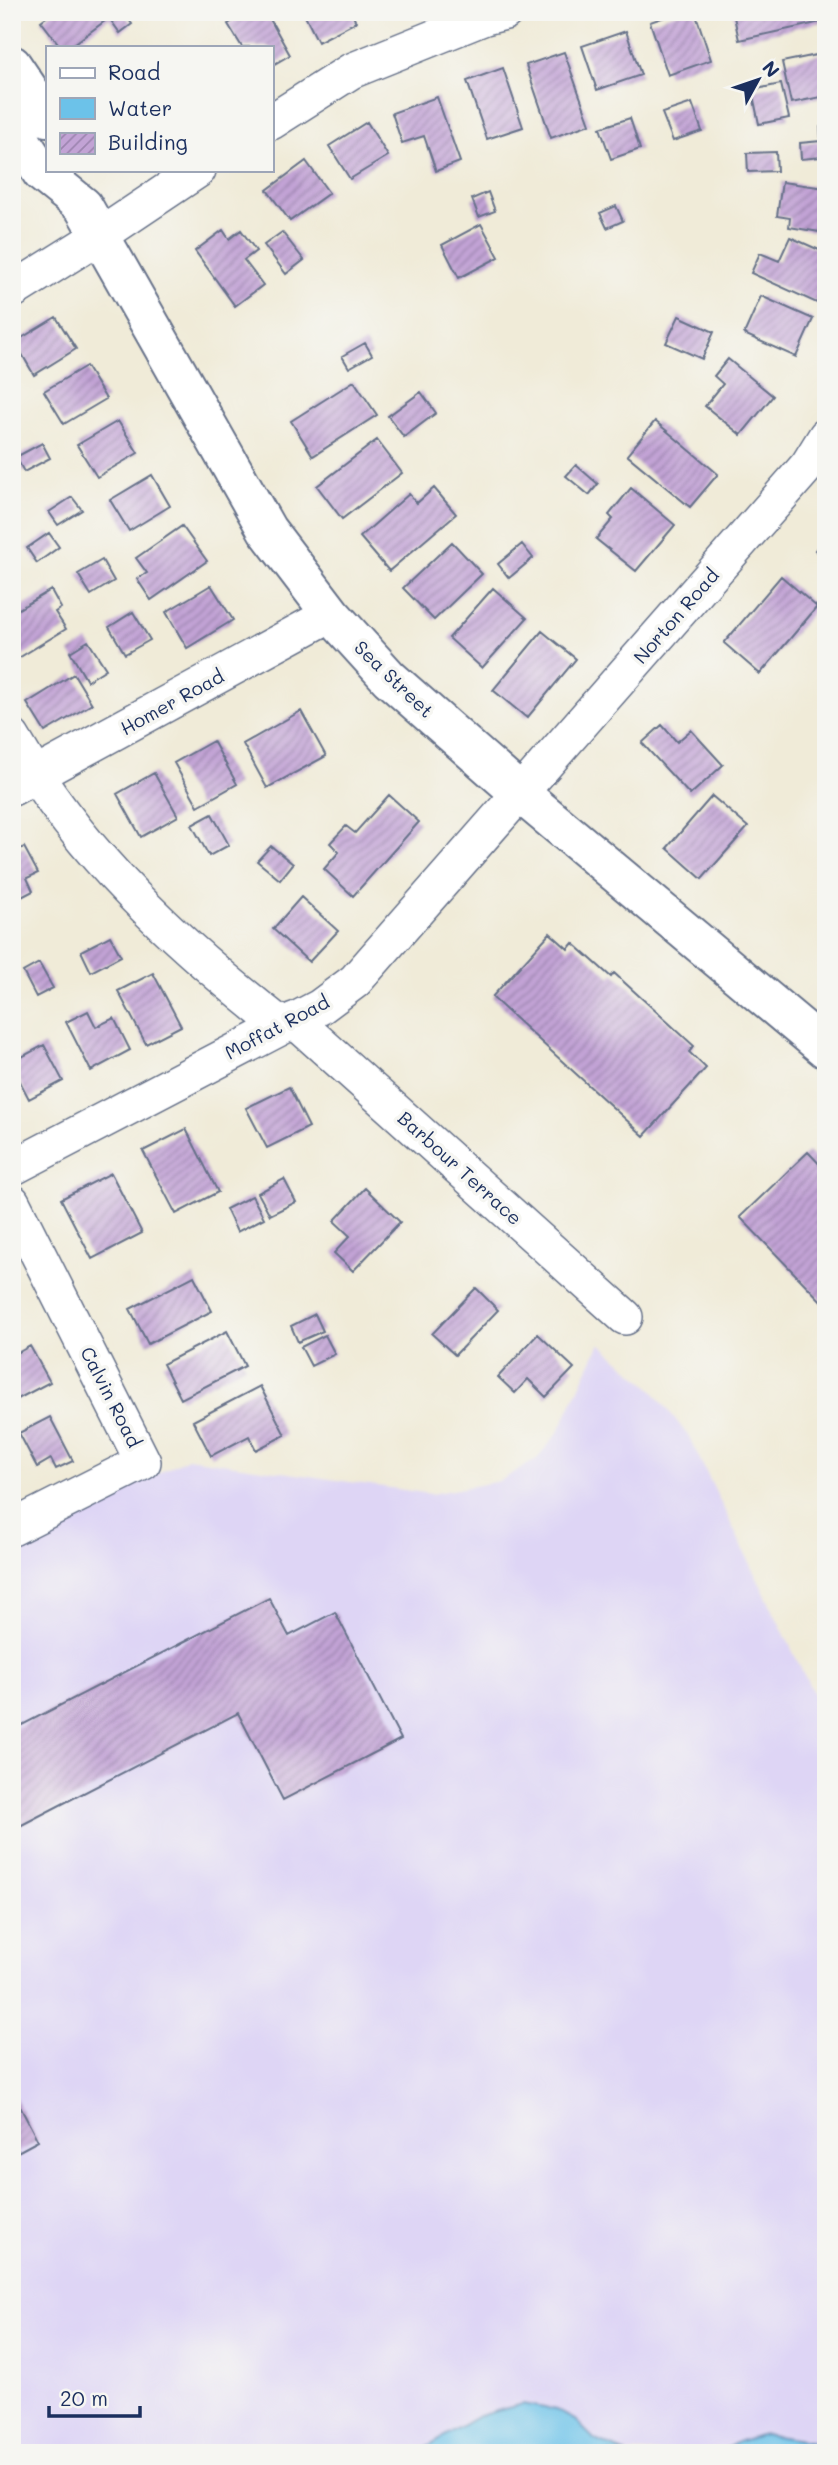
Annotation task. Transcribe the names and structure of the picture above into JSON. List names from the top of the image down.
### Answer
{
  "streets": {
    "main road": ["Sea Street"],
    "street": [
      "Norton Road",
      "Homer Road",
      "Moffat Road",
      "Barbour Terrace",
      "Calvin Road"
    ]
  },
  "crossings": [
    ["Norton Road", "Sea Street"],
    ["Norton Road", "Moffat Road"],
    ["Sea Street", "Homer Road"],
    ["Sea Street", "Moffat Road"],
    ["Homer Road", "Barbour Terrace"],
    ["Moffat Road", "Barbour Terrace"]
  ],
  "legend": ["Road", "Water", "Building"],
  "scale_bar": "20 m",
  "north": "top right"
}
